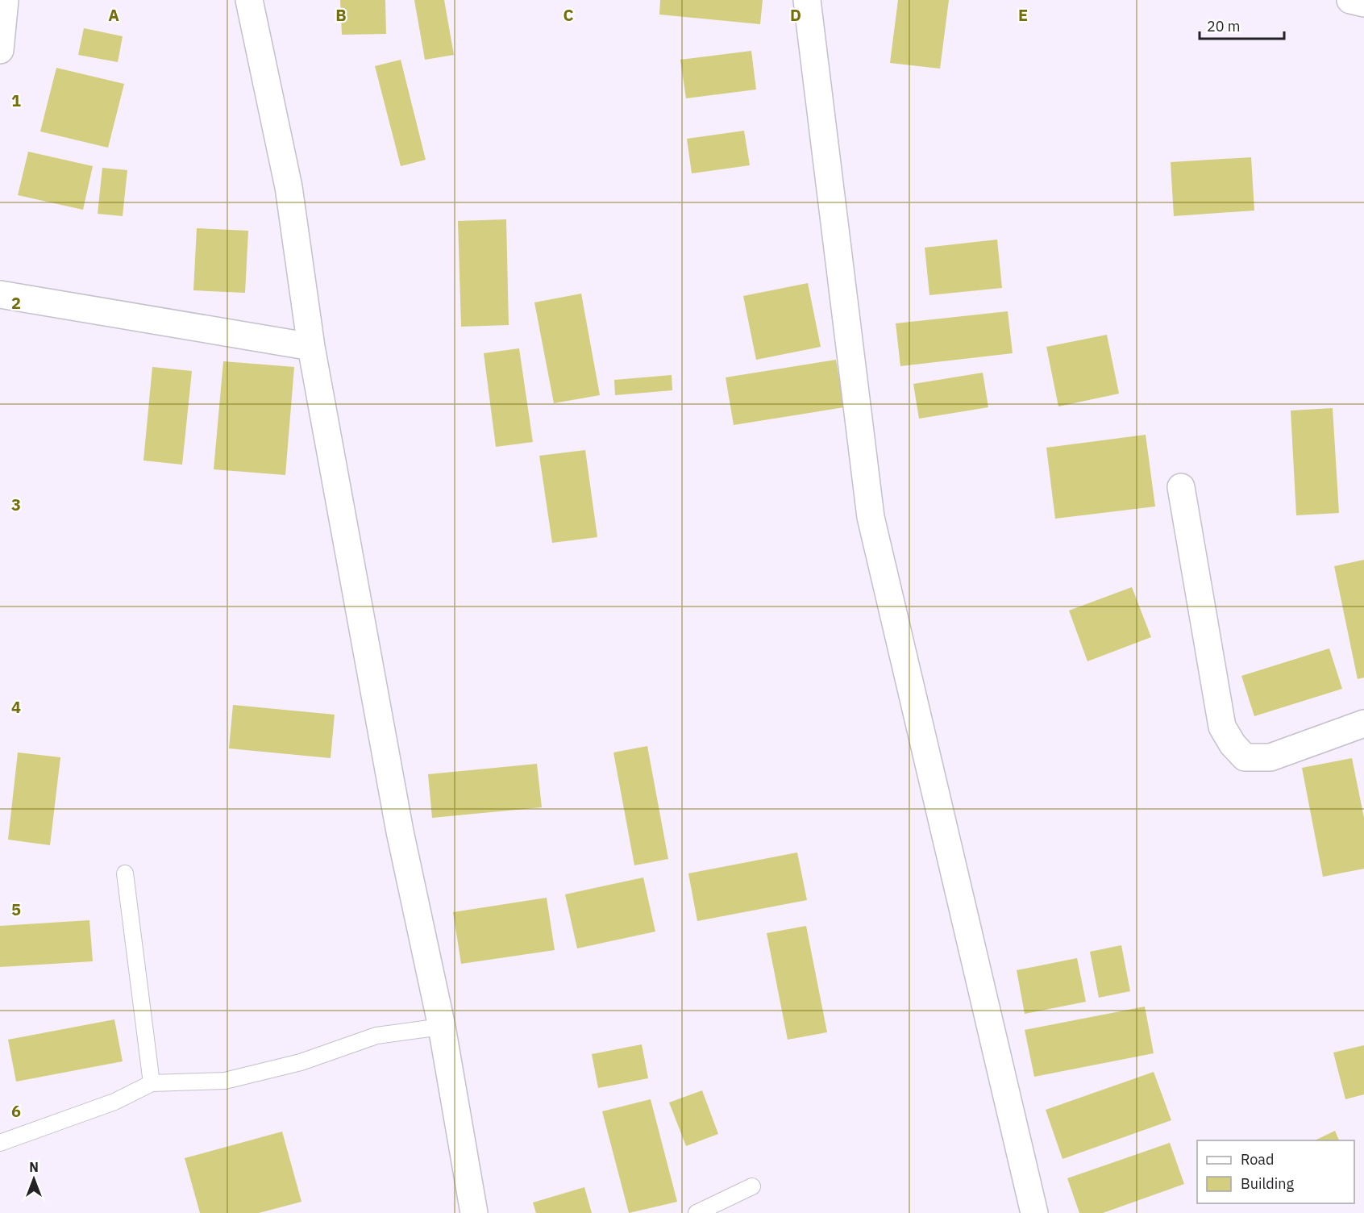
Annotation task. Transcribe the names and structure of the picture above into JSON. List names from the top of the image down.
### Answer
{
  "legend": ["Road", "Building"],
  "scale_bar": "20 m",
  "north": "top",
  "grid": {
    "columns": [
      "A",
      "B",
      "C",
      "D",
      "E"
    ],
    "rows": [
      "1",
      "2",
      "3",
      "4",
      "5",
      "6"
    ]
  }
}
